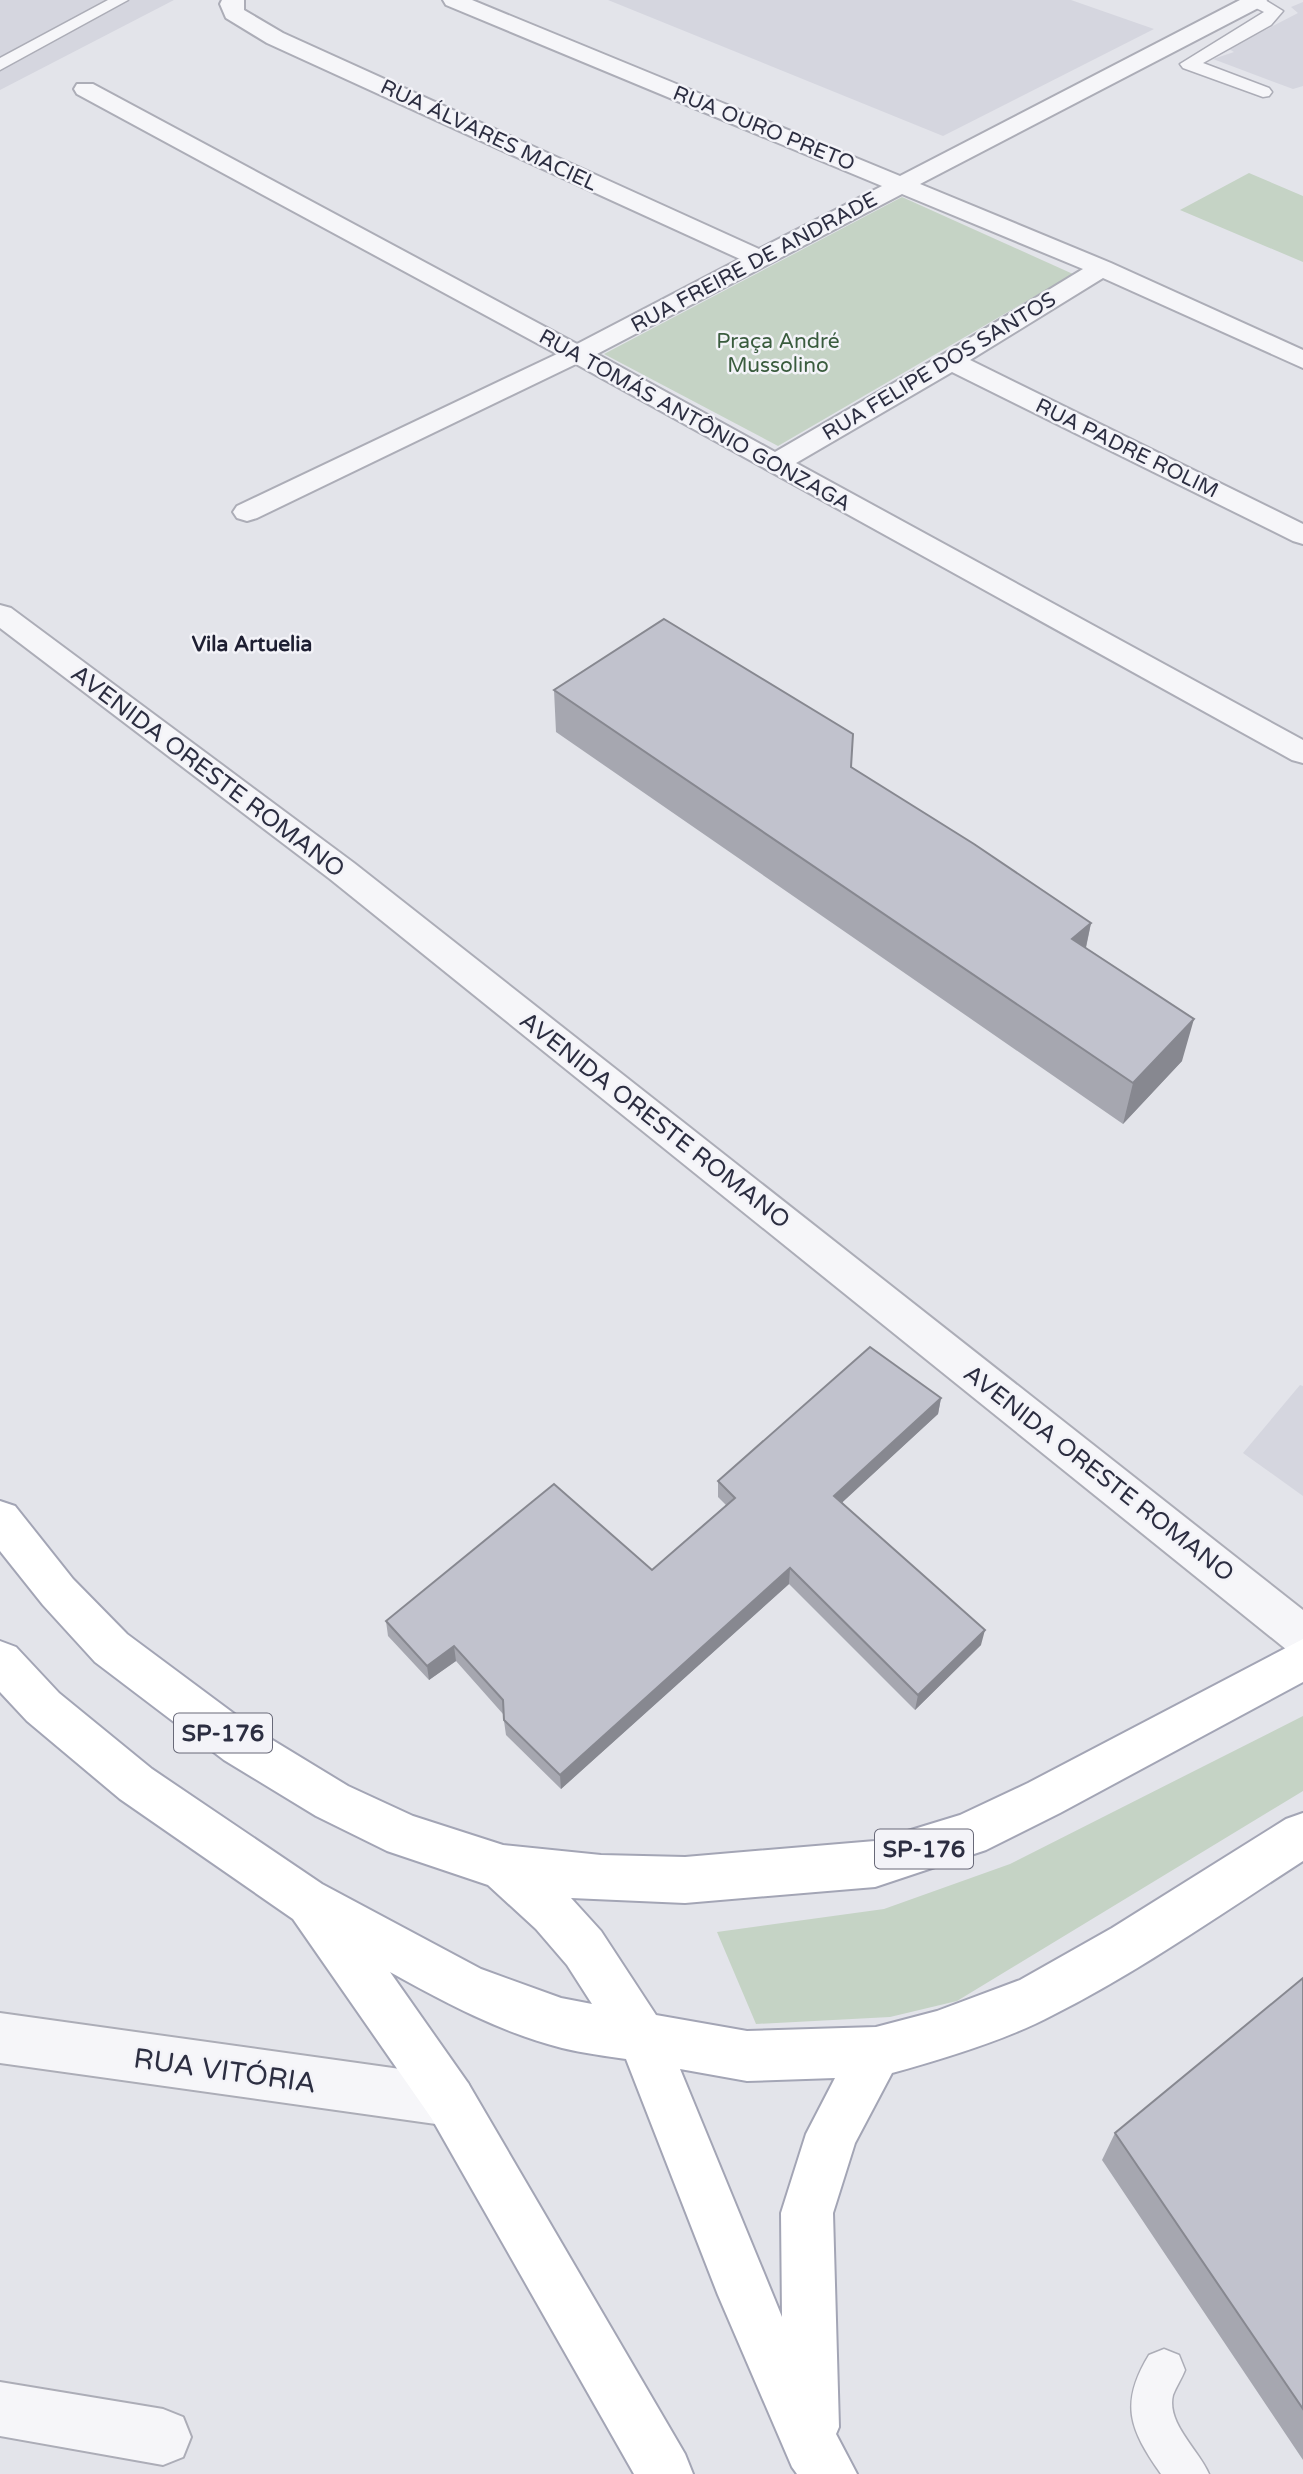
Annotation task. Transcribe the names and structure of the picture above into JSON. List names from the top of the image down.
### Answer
{
  "streets": {
    "main road": ["SP-176"],
    "street": [
      "RUA OURO PRETO",
      "RUA ÁLVARES MACIEL",
      "RUA FREIRE DE ANDRADE",
      "RUA FELIPE DOS SANTOS",
      "RUA TOMÁS ANTÔNIO GONZAGA",
      "RUA PADRE ROLIM",
      "AVENIDA ORESTE ROMANO",
      "RUA VITÓRIA"
    ]
  },
  "crossings": [
    ["RUA OURO PRETO", "RUA FREIRE DE ANDRADE"],
    ["RUA OURO PRETO", "RUA FELIPE DOS SANTOS"],
    ["RUA ÁLVARES MACIEL", "RUA FREIRE DE ANDRADE"],
    ["RUA FREIRE DE ANDRADE", "RUA TOMÁS ANTÔNIO GONZAGA"],
    ["RUA FELIPE DOS SANTOS", "RUA TOMÁS ANTÔNIO GONZAGA"],
    ["RUA FELIPE DOS SANTOS", "RUA PADRE ROLIM"]
  ],
  "districts": ["Vila Artuelia"],
  "parks": ["Praça André Mussolino"]
}
